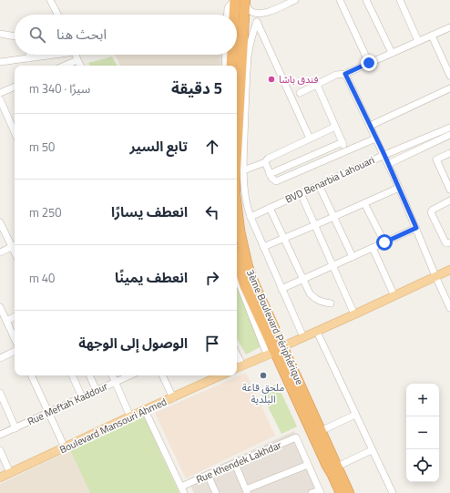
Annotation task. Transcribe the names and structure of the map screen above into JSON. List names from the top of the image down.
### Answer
{
  "streets": {
    "highway": ["3ème Boulevard Périphérique"],
    "main road": ["Boulevard Mansouri Ahmed"],
    "street": ["BVD Benarbia Lahouari", "Rue Meftah Kaddour", "Rue Khendek Lakhdar"]
  },
  "places": ["فندق باشا", "ملحق قاعة البلدية"],
  "page": {
    "search": "ابحث هنا",
    "heading": ["5 دقيقة", "سيرًا · 340 m"],
    "list": [
      ["تابع السير", "50 m"],
      ["انعطف يسارًا", "250 m"],
      ["انعطف يمينًا", "40 m"],
      "الوصول إلى الوجهة"
    ],
    "map_buttons": ["+", "−"]
  }
}
